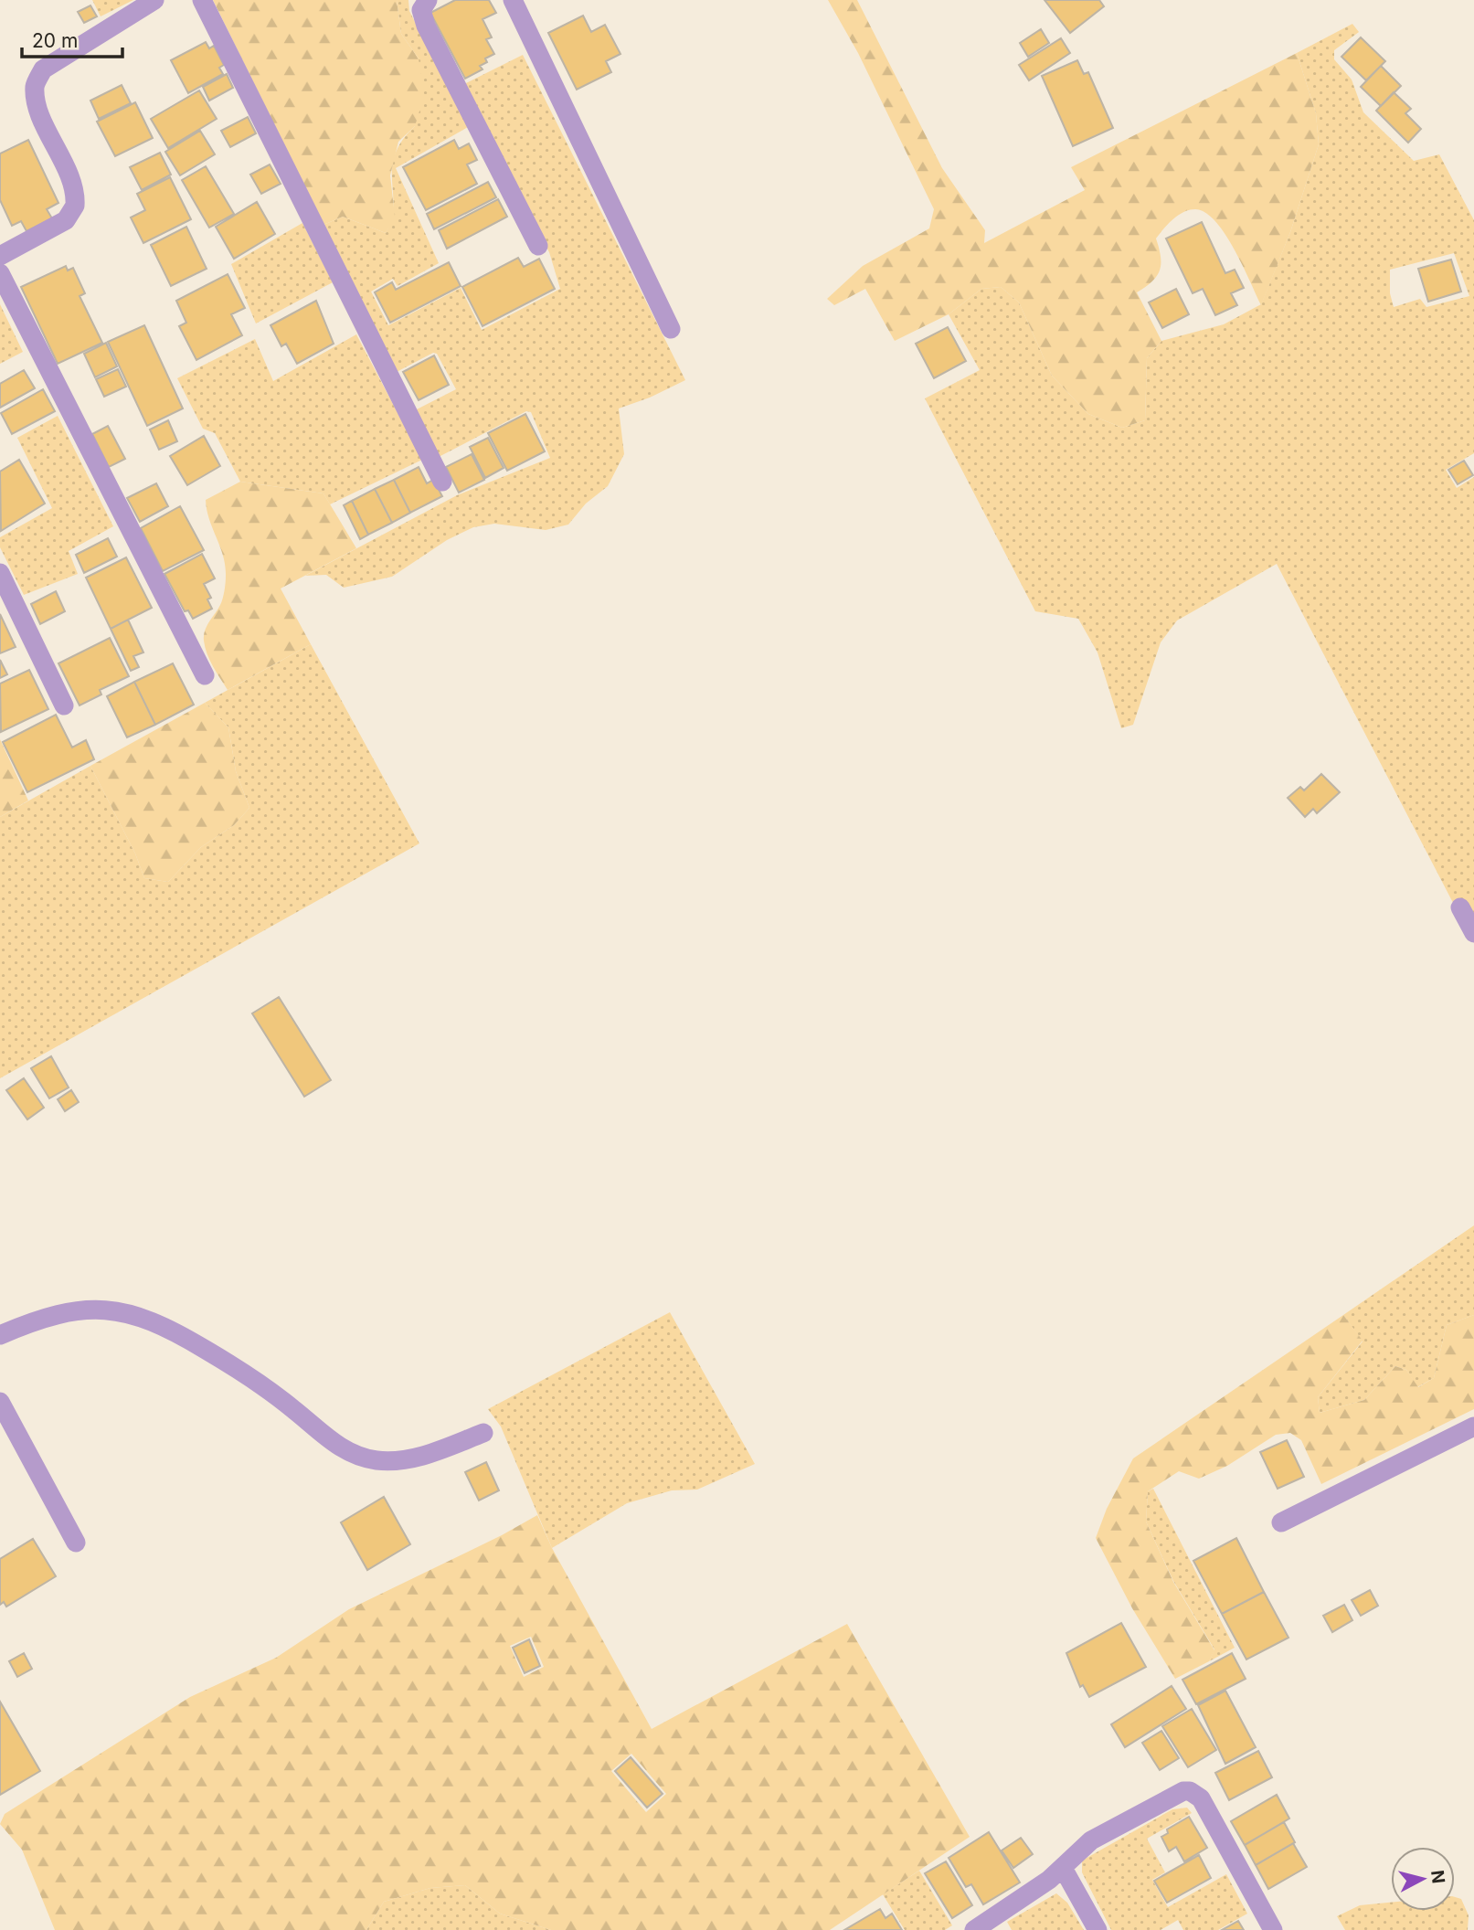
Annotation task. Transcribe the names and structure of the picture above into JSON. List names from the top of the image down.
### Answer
{
  "scale_bar": "20 m",
  "north": "right"
}
